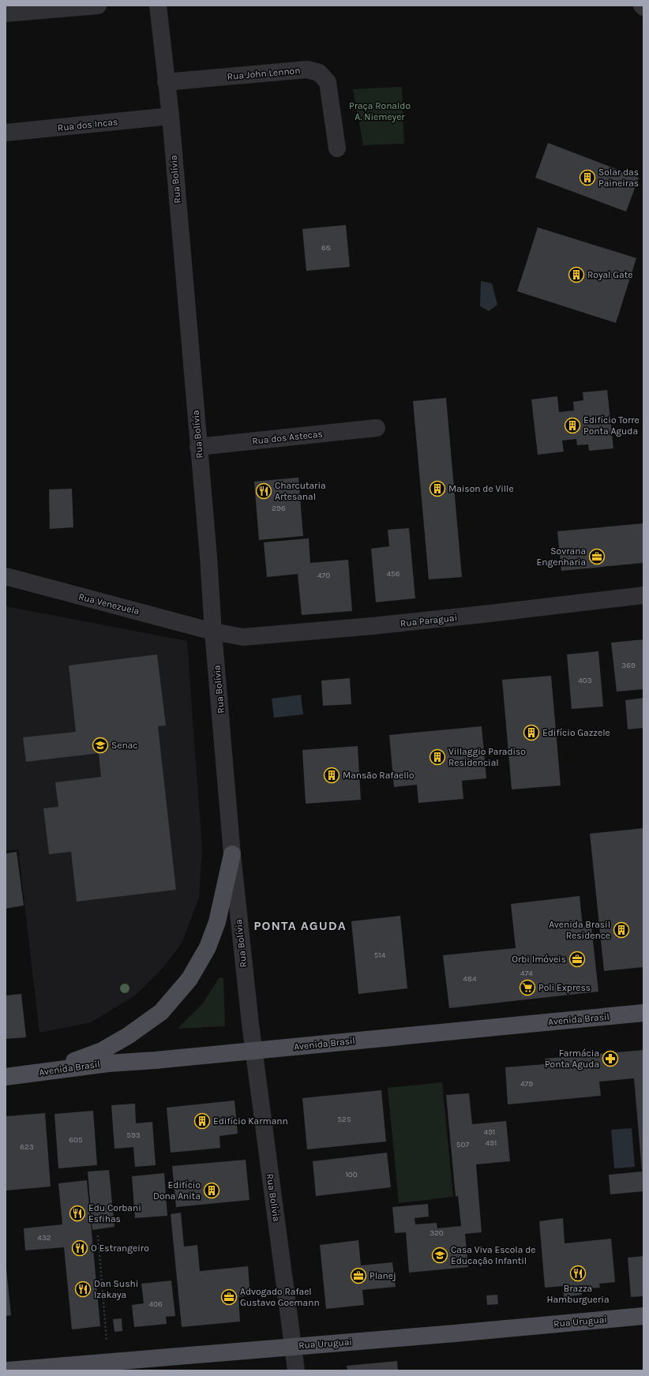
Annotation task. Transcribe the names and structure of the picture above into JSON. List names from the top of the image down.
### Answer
{
  "streets": {
    "main road": ["Avenida Brasil", "Rua Uruguai"],
    "street": [
      "Rua John Lennon",
      "Rua dos Incas",
      "Rua Bolívia",
      "Rua dos Astecas",
      "Rua Venezuela",
      "Rua Paraguai"
    ]
  },
  "crossings": [
    ["Rua John Lennon", "Rua Bolívia"],
    ["Rua dos Incas", "Rua Bolívia"],
    ["Rua Bolívia", "Rua dos Astecas"],
    ["Rua Bolívia", "Rua Venezuela"],
    ["Rua Bolívia", "Rua Paraguai"],
    ["Rua Bolívia", "Avenida Brasil"],
    ["Rua Bolívia", "Rua Uruguai"],
    ["Rua Venezuela", "Rua Paraguai"]
  ],
  "districts": ["PONTA AGUDA"],
  "parks": ["Praça Ronaldo A. Niemeyer"],
  "places": {
    "building": [
      "Solar das Paineiras",
      "Royal Gate",
      "Edifício Torre Ponta Aguda",
      "Maison de Ville",
      "Edifício Gazzele",
      "Villaggio Paradiso Residencial",
      "Mansão Rafaello",
      "Avenida Brasil Residence",
      "Edifício Karmann",
      "Edifício Dona Anita"
    ],
    "restaurant": [
      "Charcutaria Artesanal",
      "Edu Corbani Esfihas",
      "O Estrangeiro",
      "Brazza Hamburgueria",
      "Dan Sushi Izakaya"
    ],
    "office": [
      "Sovrana Engenharia",
      "Orbi Imóveis",
      "Planej",
      "Advogado Rafael Gustavo Goemann"
    ],
    "school or university": ["Senac", "Casa Viva Escola de Educação Infantil"],
    "supermarket": ["Poli Express"],
    "pharmacy": ["Farmácia Ponta Aguda"]
  },
  "house_numbers": [
    "68",
    "296",
    "456",
    "470",
    "369",
    "403",
    "514",
    "474",
    "484",
    "479",
    "525",
    "491",
    "593",
    "605",
    "491",
    "507",
    "623",
    "100",
    "320",
    "432",
    "406"
  ]
}
